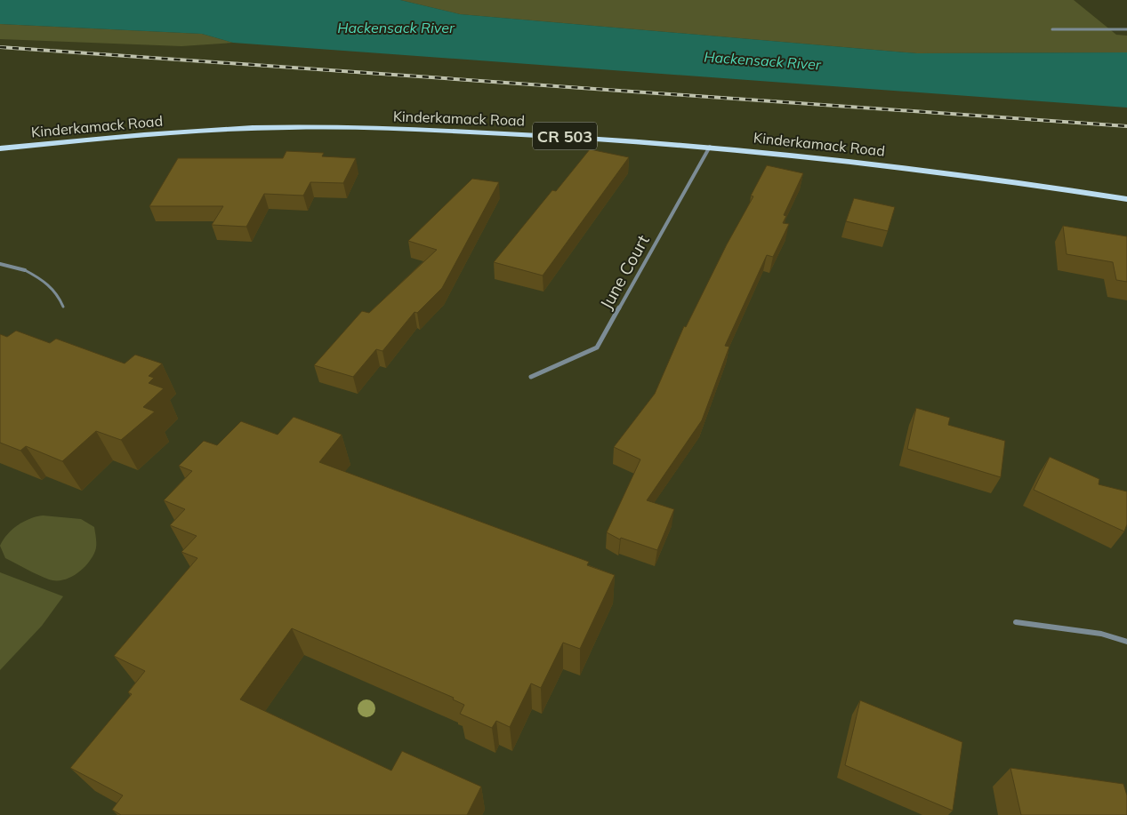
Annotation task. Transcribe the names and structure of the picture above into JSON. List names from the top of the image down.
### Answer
{
  "streets": {
    "main road": ["Kinderkamack Road", "CR 503"],
    "street": ["June Court"]
  },
  "crossings": [
    ["Kinderkamack Road", "June Court"]
  ],
  "water": ["Hackensack River"]
}
